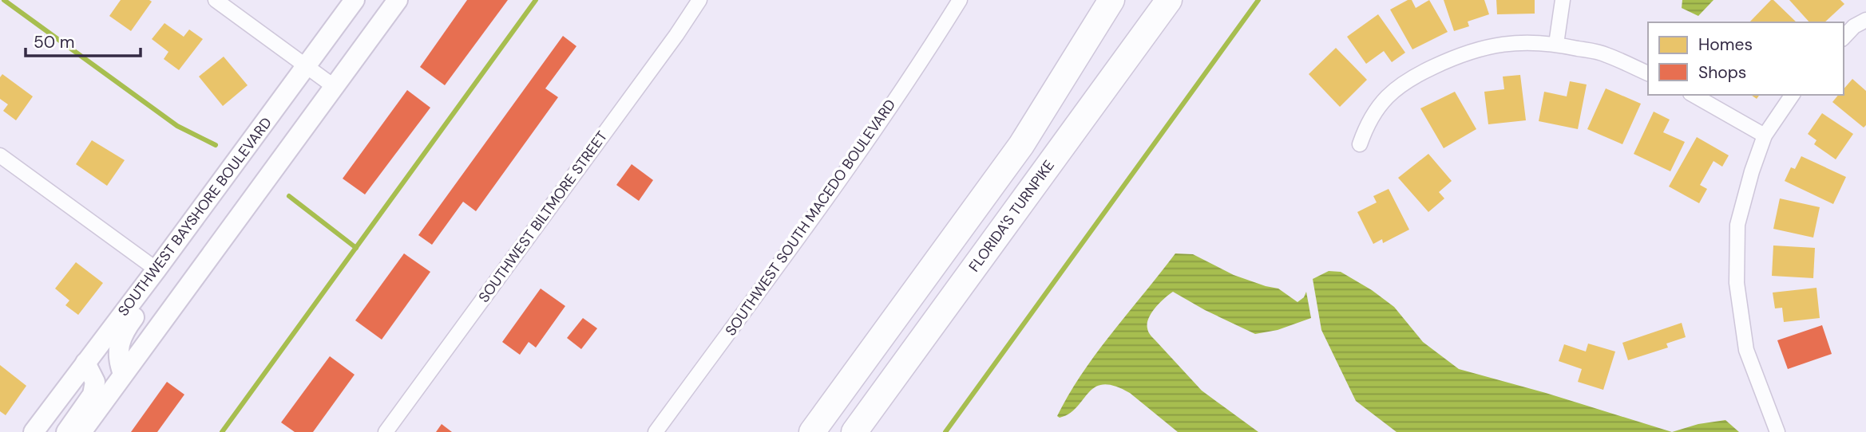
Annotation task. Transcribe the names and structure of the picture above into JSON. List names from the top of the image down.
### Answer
{
  "streets": {
    "highway": ["FLORIDA'S TURNPIKE"],
    "main road": ["SOUTHWEST BAYSHORE BOULEVARD"],
    "street": ["SOUTHWEST BILTMORE STREET", "SOUTHWEST SOUTH MACEDO BOULEVARD"]
  },
  "legend": ["Homes", "Shops"],
  "scale_bar": "50 m"
}
